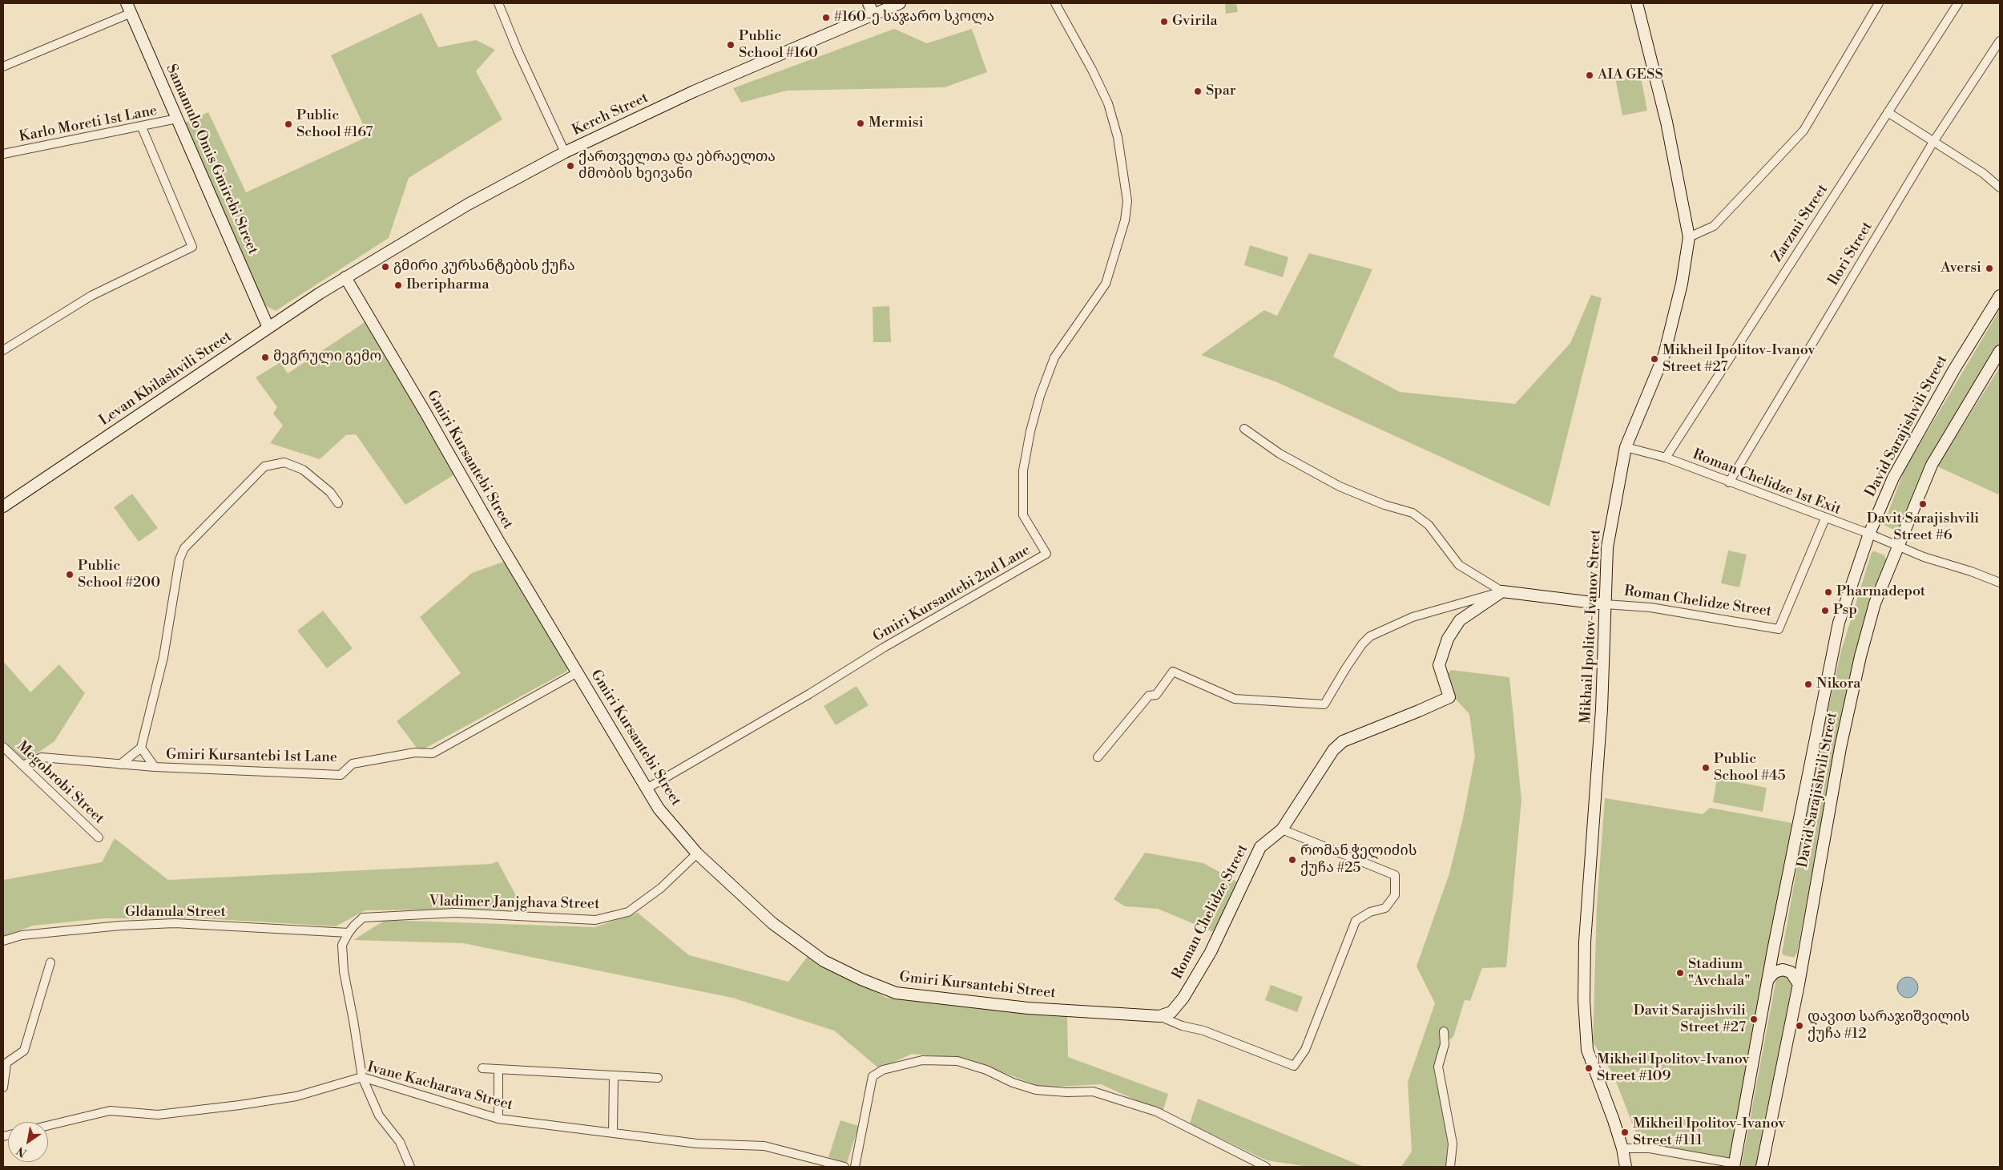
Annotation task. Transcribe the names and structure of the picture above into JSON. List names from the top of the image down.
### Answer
{
  "streets": {
    "street": [
      "Kerch Street",
      "Karlo Moreti 1st Lane",
      "Samamulo Omis Gmirebi Street",
      "Zarzmi Street",
      "Ilori Street",
      "Levan Kbilashvili Street",
      "David Sarajishvili Street",
      "Gmiri Kursantebi Street",
      "Roman Chelidze 1st Exit",
      "Gmiri Kursantebi 2nd Lane",
      "Roman Chelidze Street",
      "Mikhail Ipolitov-Ivanov Street",
      "Gmiri Kursantebi 1st Lane",
      "Megobrobi Street",
      "Vladimer Janjghava Street",
      "Gldanula Street",
      "Ivane Kacharava Street"
    ]
  },
  "crossings": [
    ["Kerch Street", "Levan Kbilashvili Street"],
    ["Kerch Street", "Gmiri Kursantebi Street"],
    ["Karlo Moreti 1st Lane", "Samamulo Omis Gmirebi Street"],
    ["Samamulo Omis Gmirebi Street", "Levan Kbilashvili Street"],
    ["Zarzmi Street", "Roman Chelidze 1st Exit"],
    ["Ilori Street", "Roman Chelidze 1st Exit"],
    ["Levan Kbilashvili Street", "Gmiri Kursantebi Street"],
    ["David Sarajishvili Street", "Roman Chelidze 1st Exit"],
    ["Gmiri Kursantebi Street", "Gmiri Kursantebi 2nd Lane"],
    ["Gmiri Kursantebi Street", "Roman Chelidze Street"],
    ["Gmiri Kursantebi Street", "Gmiri Kursantebi 1st Lane"],
    ["Gmiri Kursantebi Street", "Vladimer Janjghava Street"],
    ["Roman Chelidze 1st Exit", "Roman Chelidze Street"],
    ["Roman Chelidze 1st Exit", "Mikhail Ipolitov-Ivanov Street"],
    ["Roman Chelidze Street", "Mikhail Ipolitov-Ivanov Street"],
    ["Gmiri Kursantebi 1st Lane", "Megobrobi Street"],
    ["Vladimer Janjghava Street", "Gldanula Street"],
    ["Vladimer Janjghava Street", "Ivane Kacharava Street"]
  ],
  "places": [
    "#160-ე საჯარო სკოლა",
    "Gvirila",
    "Public School #160",
    "AIA GESS",
    "Spar",
    "Mermisi",
    "Public School #167",
    "ქართველთა და ებრაელთა ძმობის ხეივანი",
    "გმირი კურსანტების ქუჩა",
    "Aversi",
    "Iberipharma",
    "მეგრული გემო",
    "Mikheil Ipolitov-Ivanov Street #27",
    "Davit Sarajishvili Street #6",
    "Public School #200",
    "Pharmadepot",
    "Psp",
    "Nikora",
    "Public School #45",
    "რომან ჭელიძის ქუჩა #25",
    "Stadium \"Avchala\"",
    "Davit Sarajishvili Street #27",
    "დავით სარაჯიშვილის ქუჩა #12",
    "Mikheil Ipolitov-Ivanov Street #109",
    "Mikheil Ipolitov-Ivanov Street #111"
  ],
  "north": "bottom left"
}
